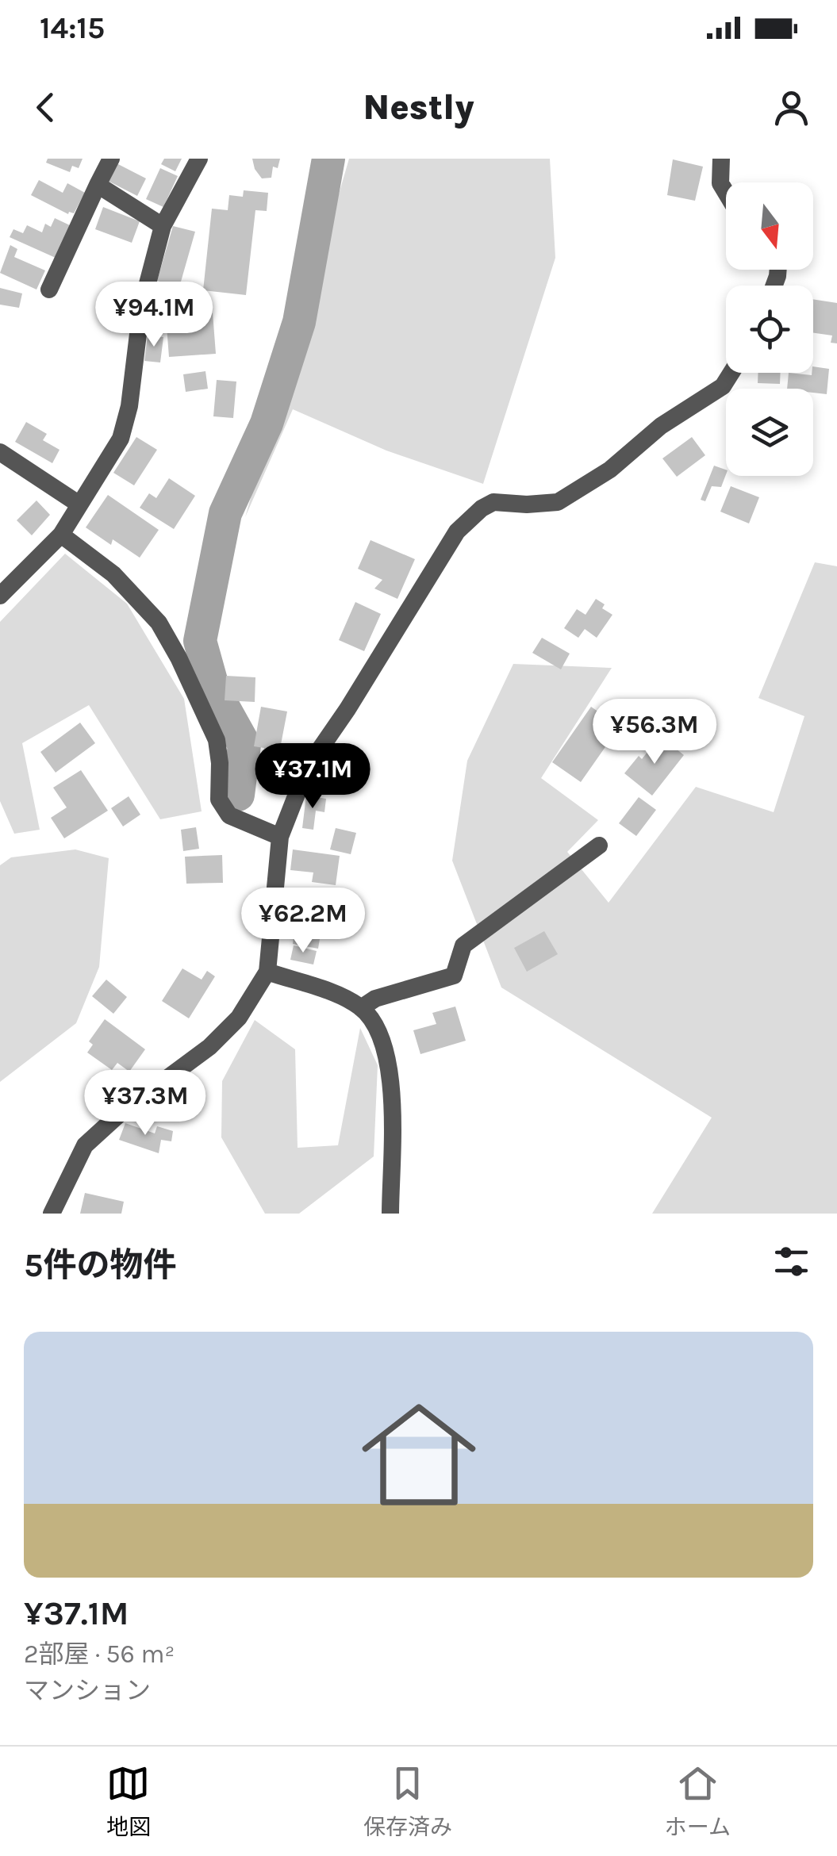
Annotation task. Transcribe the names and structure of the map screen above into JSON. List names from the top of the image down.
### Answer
{
  "north": "bottom",
  "page": {
    "status": "14:15",
    "header": "Nestly",
    "price": [
      "¥94.1M",
      "¥56.3M",
      "¥37.1M",
      "¥62.2M",
      "¥37.3M"
    ],
    "heading": "5件の物件",
    "list": [
      {
        "name": "¥37.1M",
        "note": "2部屋 · 56 m² · マンション"
      }
    ],
    "tabs": ["地図", "保存済み", "ホーム"]
  }
}
